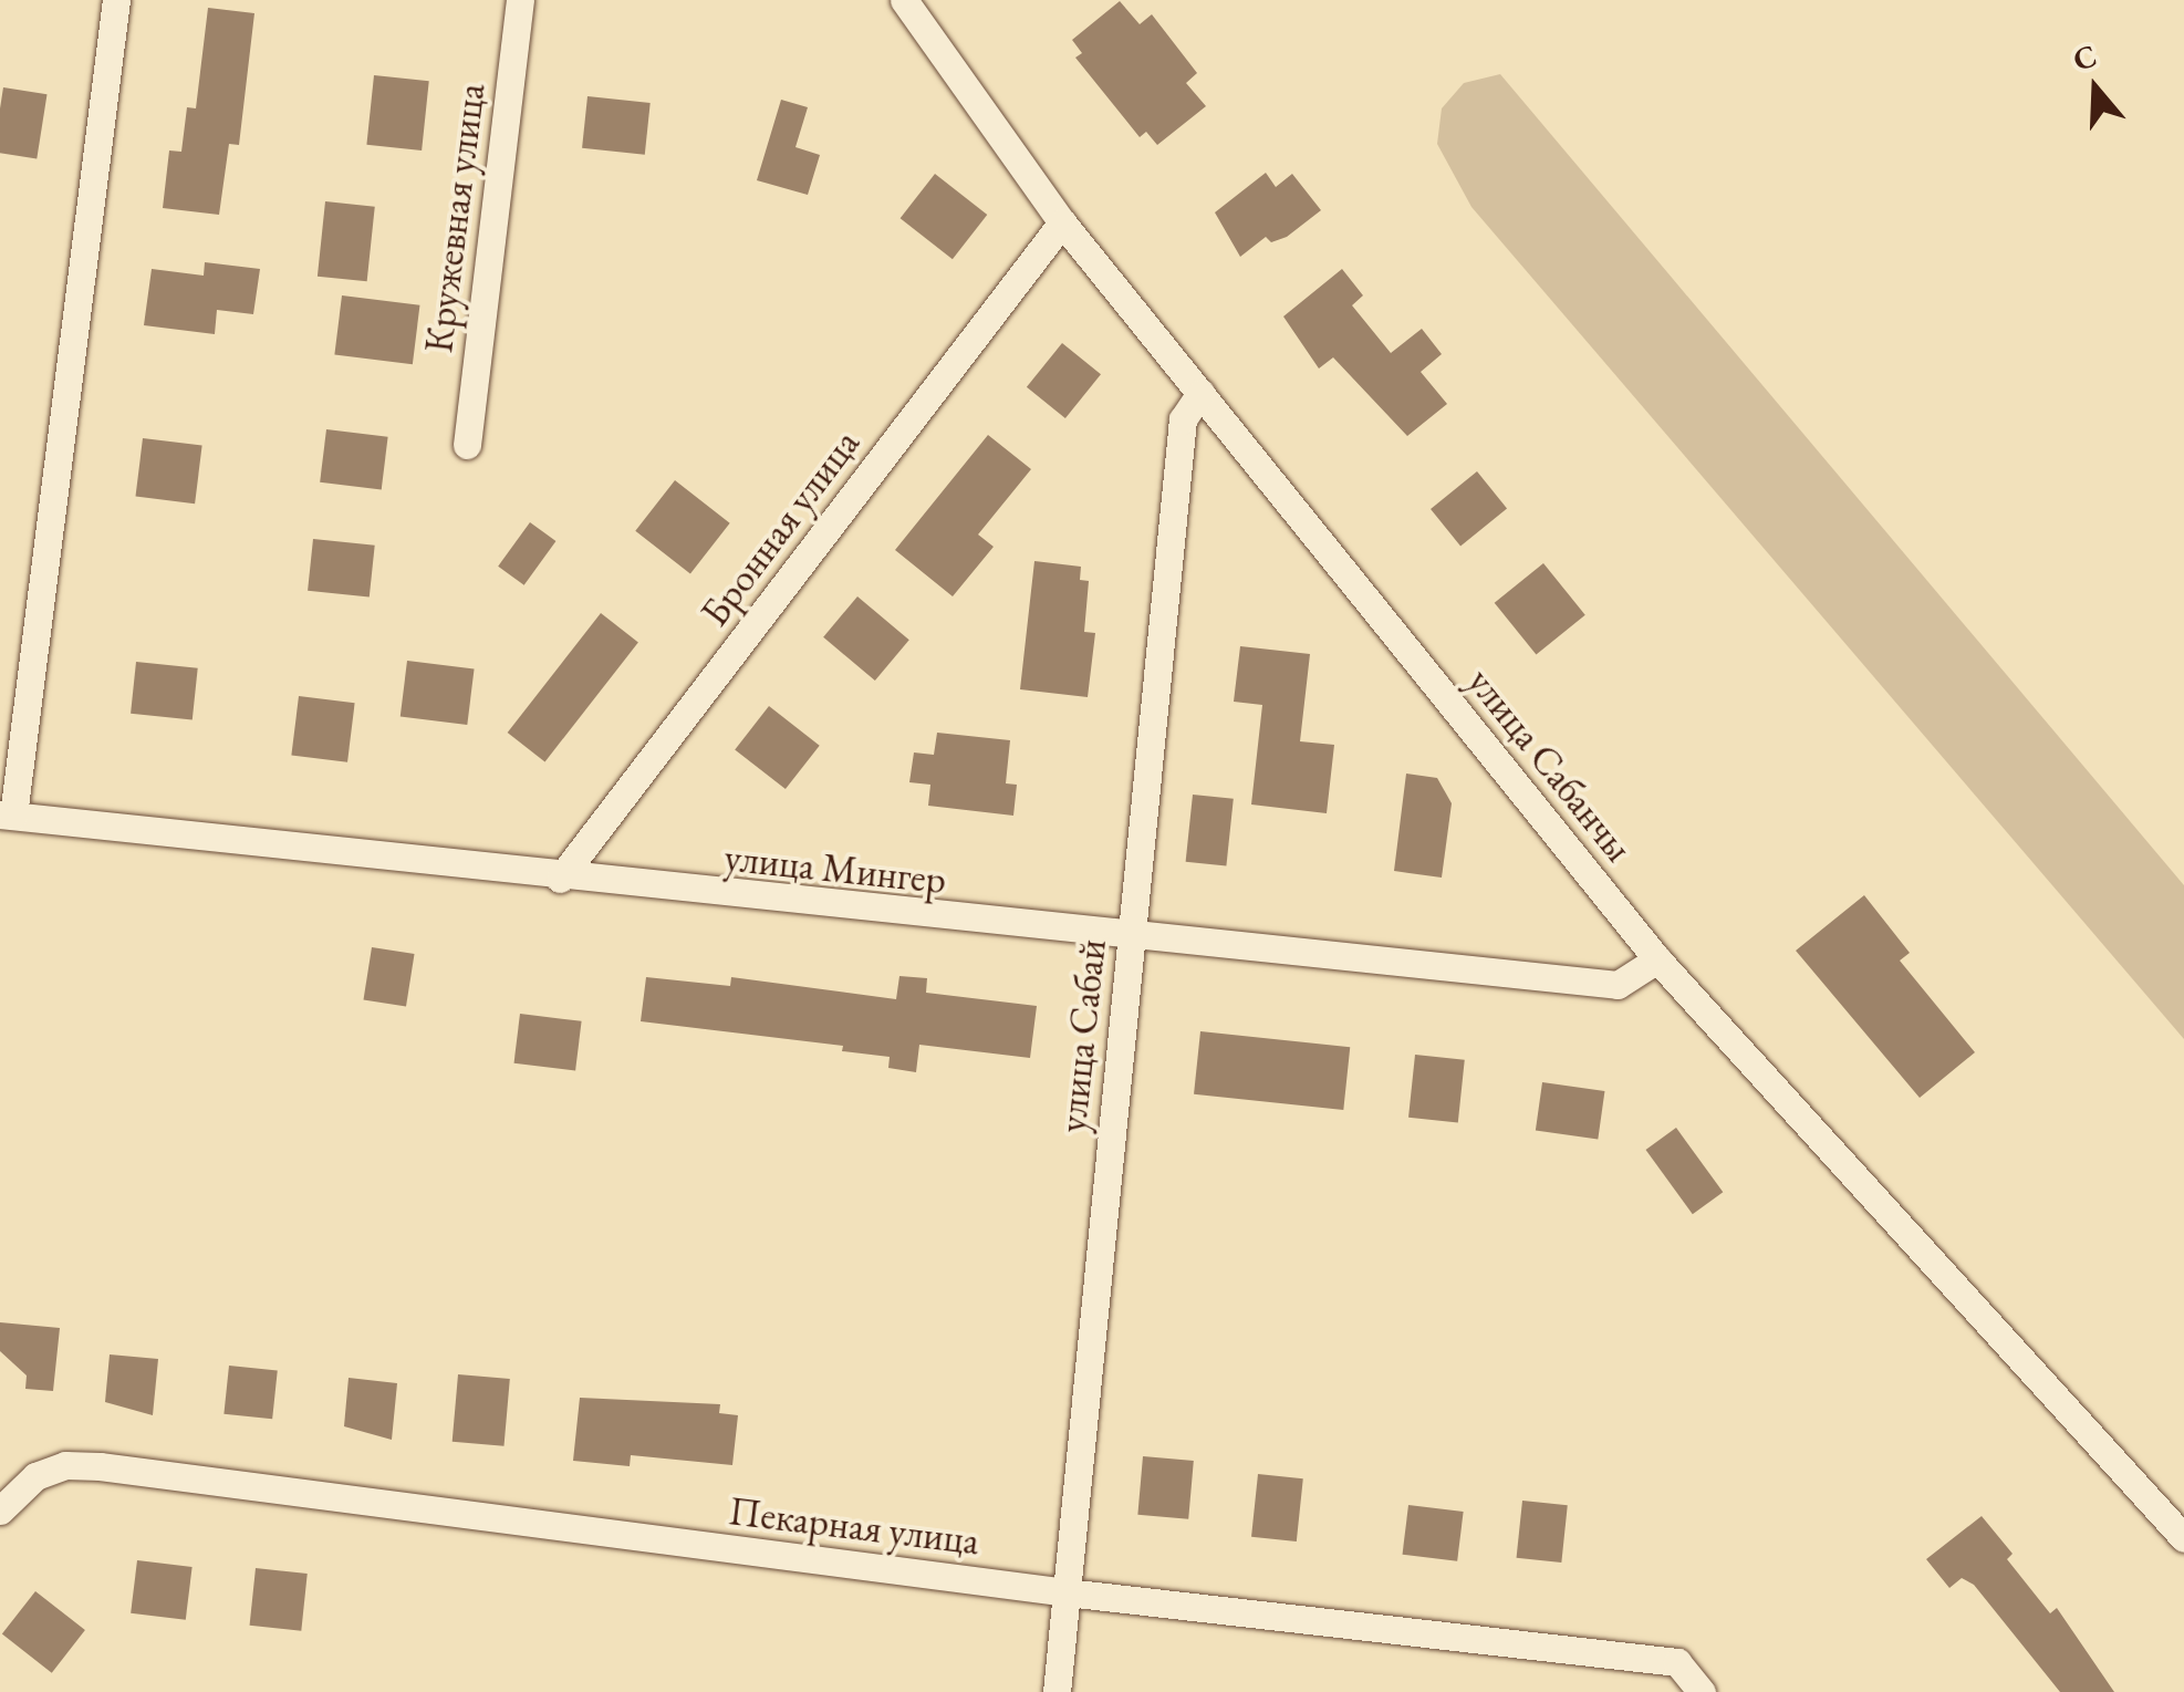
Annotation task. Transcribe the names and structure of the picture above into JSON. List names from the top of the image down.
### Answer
{
  "streets": {
    "street": [
      "Кружевная улица",
      "Бронная улица",
      "улица Сабанчы",
      "улица Мингер",
      "улица Сабай",
      "Пекарная улица"
    ]
  },
  "crossings": [
    ["Бронная улица", "улица Сабанчы"],
    ["Бронная улица", "улица Мингер"],
    ["улица Сабанчы", "улица Мингер"],
    ["улица Сабанчы", "улица Сабай"],
    ["улица Мингер", "улица Сабай"],
    ["улица Сабай", "Пекарная улица"]
  ],
  "north": "top"
}
